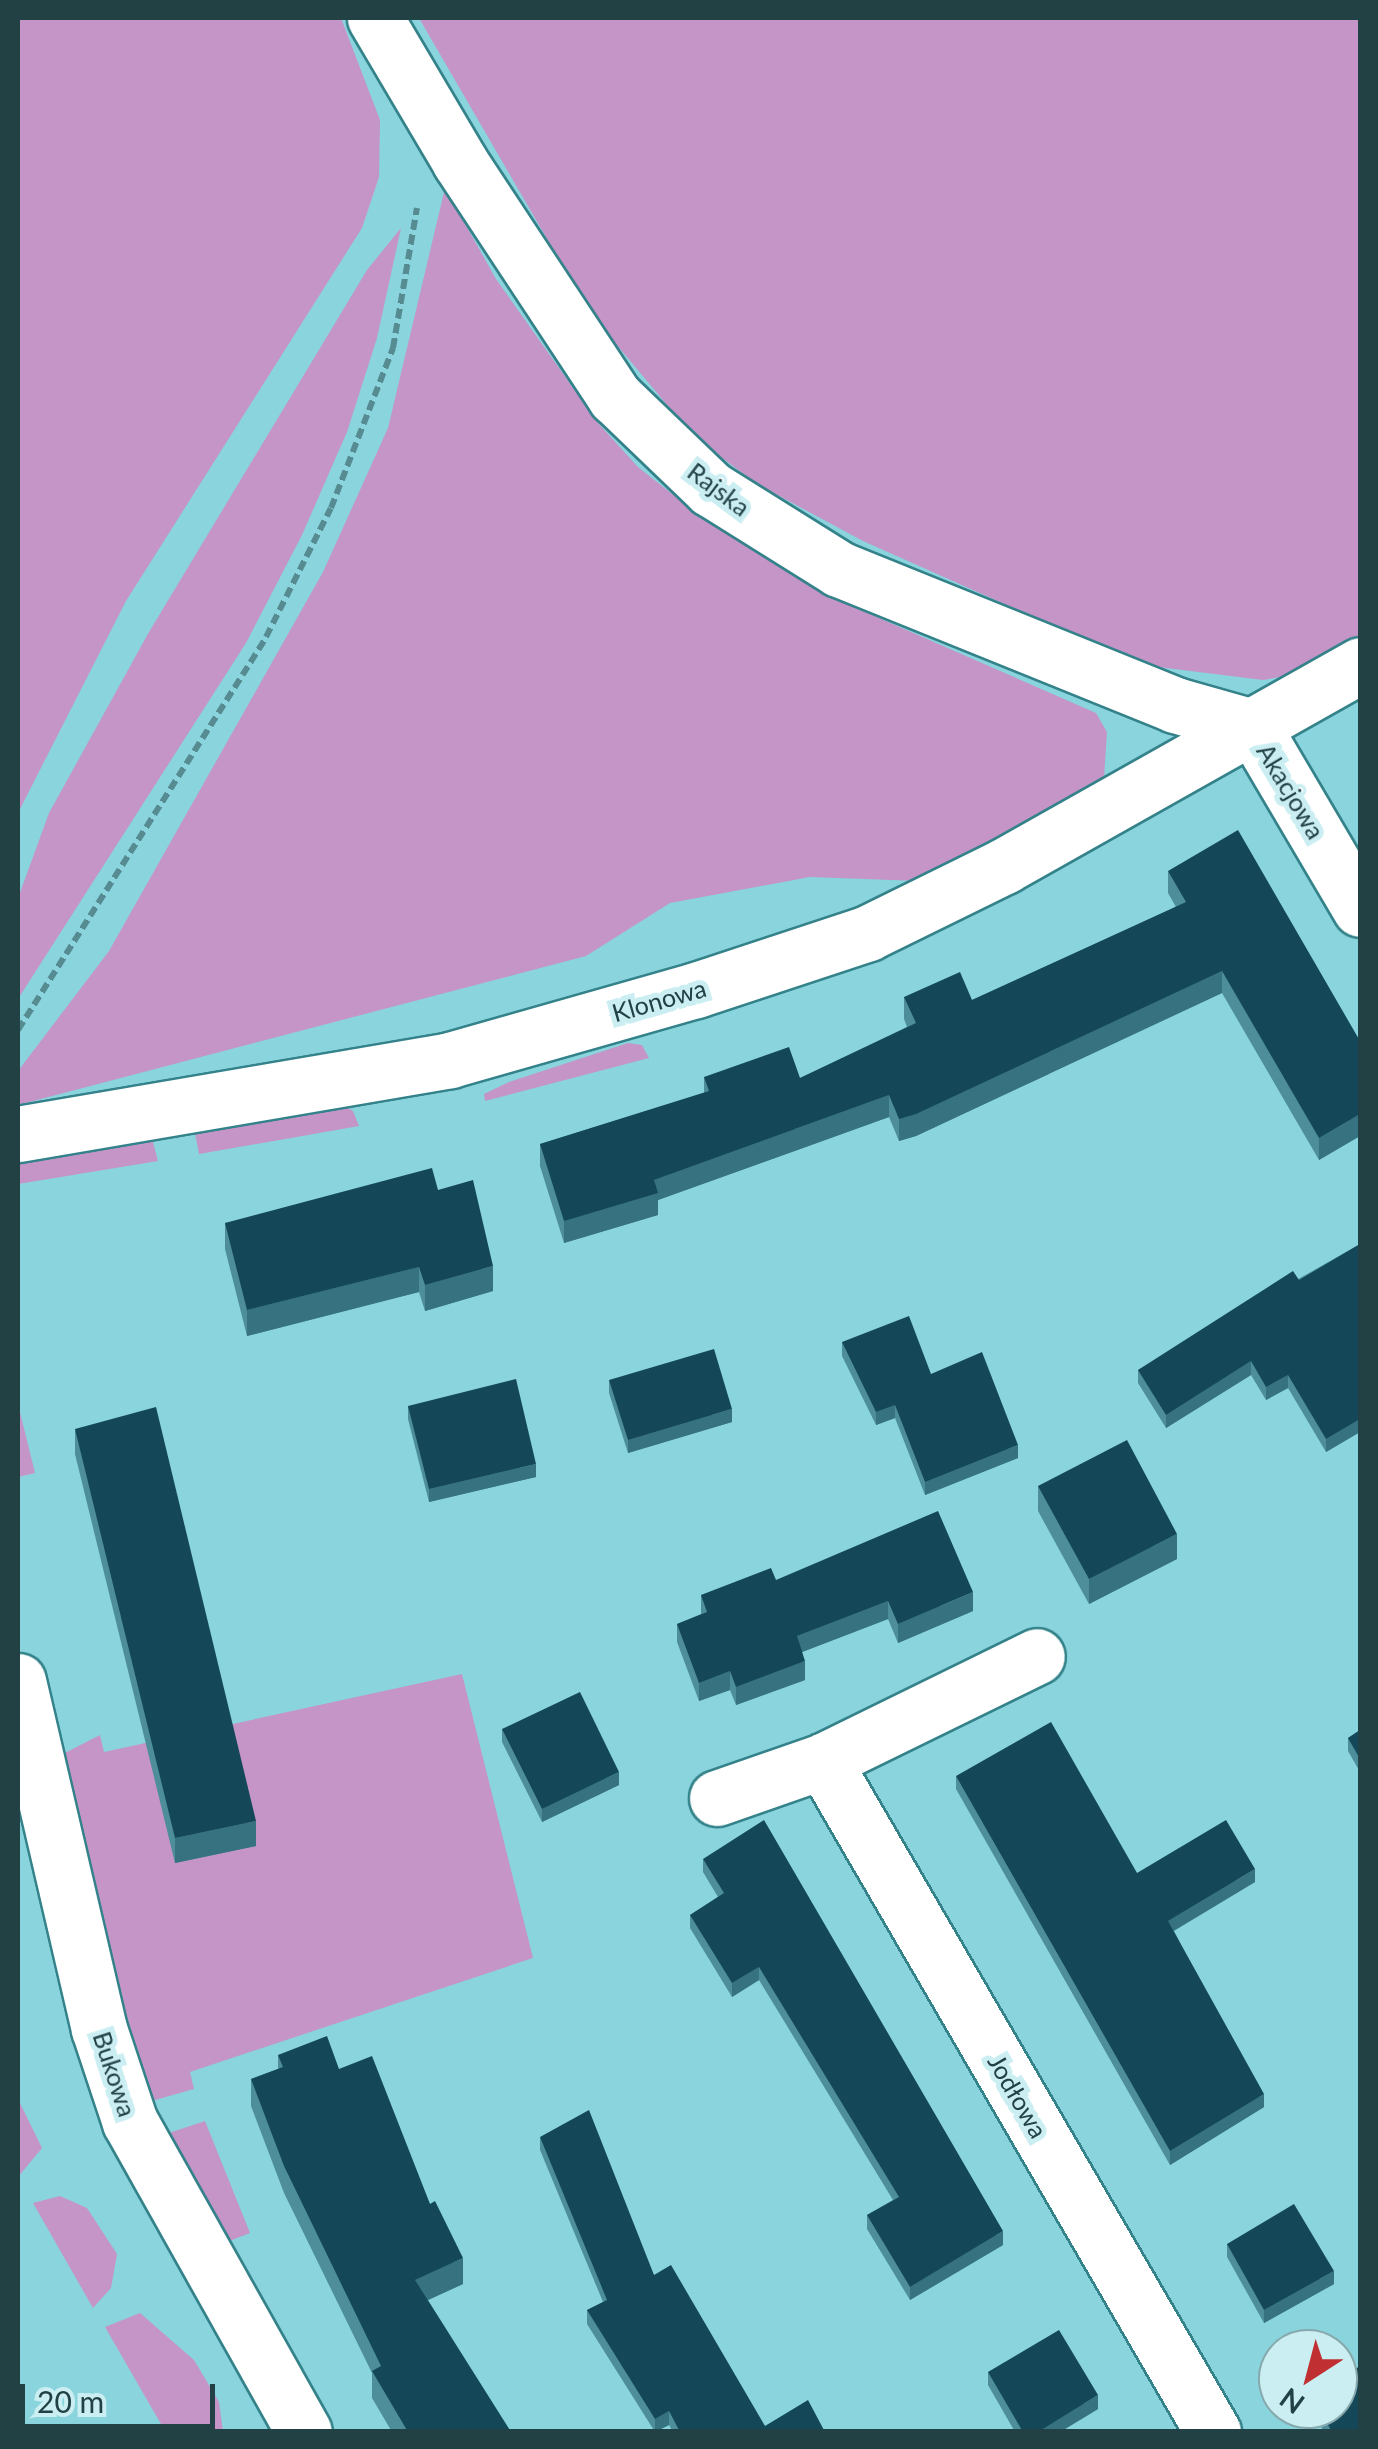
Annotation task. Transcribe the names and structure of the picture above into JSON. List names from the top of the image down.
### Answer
{
  "streets": {
    "street": [
      "Rajska",
      "Akacjowa",
      "Klonowa",
      "Bukowa",
      "Jodłowa"
    ]
  },
  "crossings": [
    ["Rajska", "Akacjowa"],
    ["Rajska", "Klonowa"],
    ["Akacjowa", "Klonowa"]
  ],
  "scale_bar": "20 m",
  "north": "bottom left"
}
